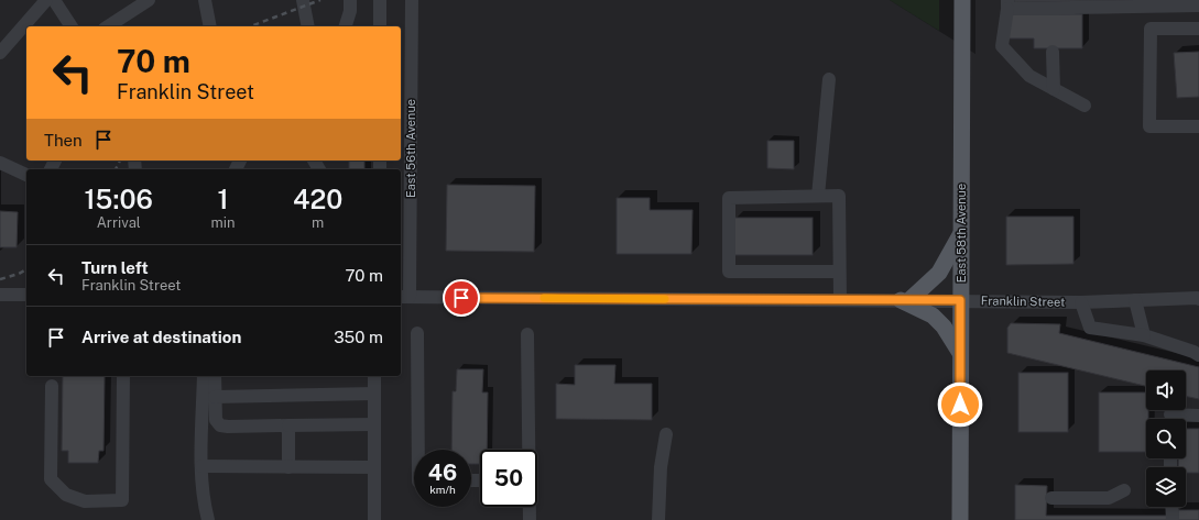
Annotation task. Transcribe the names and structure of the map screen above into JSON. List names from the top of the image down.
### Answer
{
  "streets": {
    "main road": ["East 58th Avenue"],
    "street": ["East 56th Avenue", "Franklin Street"]
  },
  "crossings": [
    ["East 56th Avenue", "Franklin Street"],
    ["East 58th Avenue", "Franklin Street"]
  ],
  "page": {
    "turn": ["70 m", "Franklin Street"],
    "then": "Then",
    "eta": [
      "15:06",
      "Arrival",
      "1",
      "min",
      "420",
      "m"
    ],
    "list": [
      {
        "name": "Turn left",
        "note": "Franklin Street",
        "value": "70 m"
      },
      {
        "name": "Arrive at destination",
        "value": "350 m"
      }
    ],
    "speed": "46 km/h",
    "limit": "50"
  }
}
